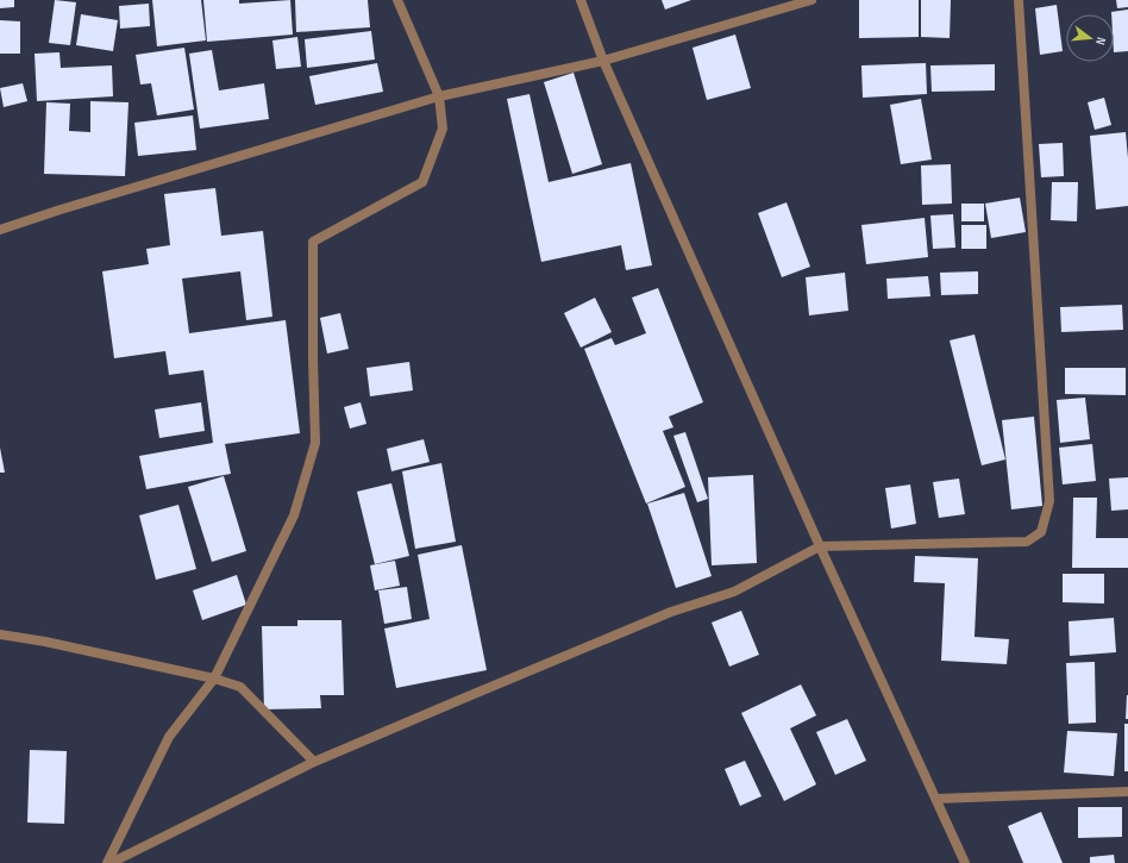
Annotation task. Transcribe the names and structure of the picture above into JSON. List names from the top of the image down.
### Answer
{
  "north": "right"
}
